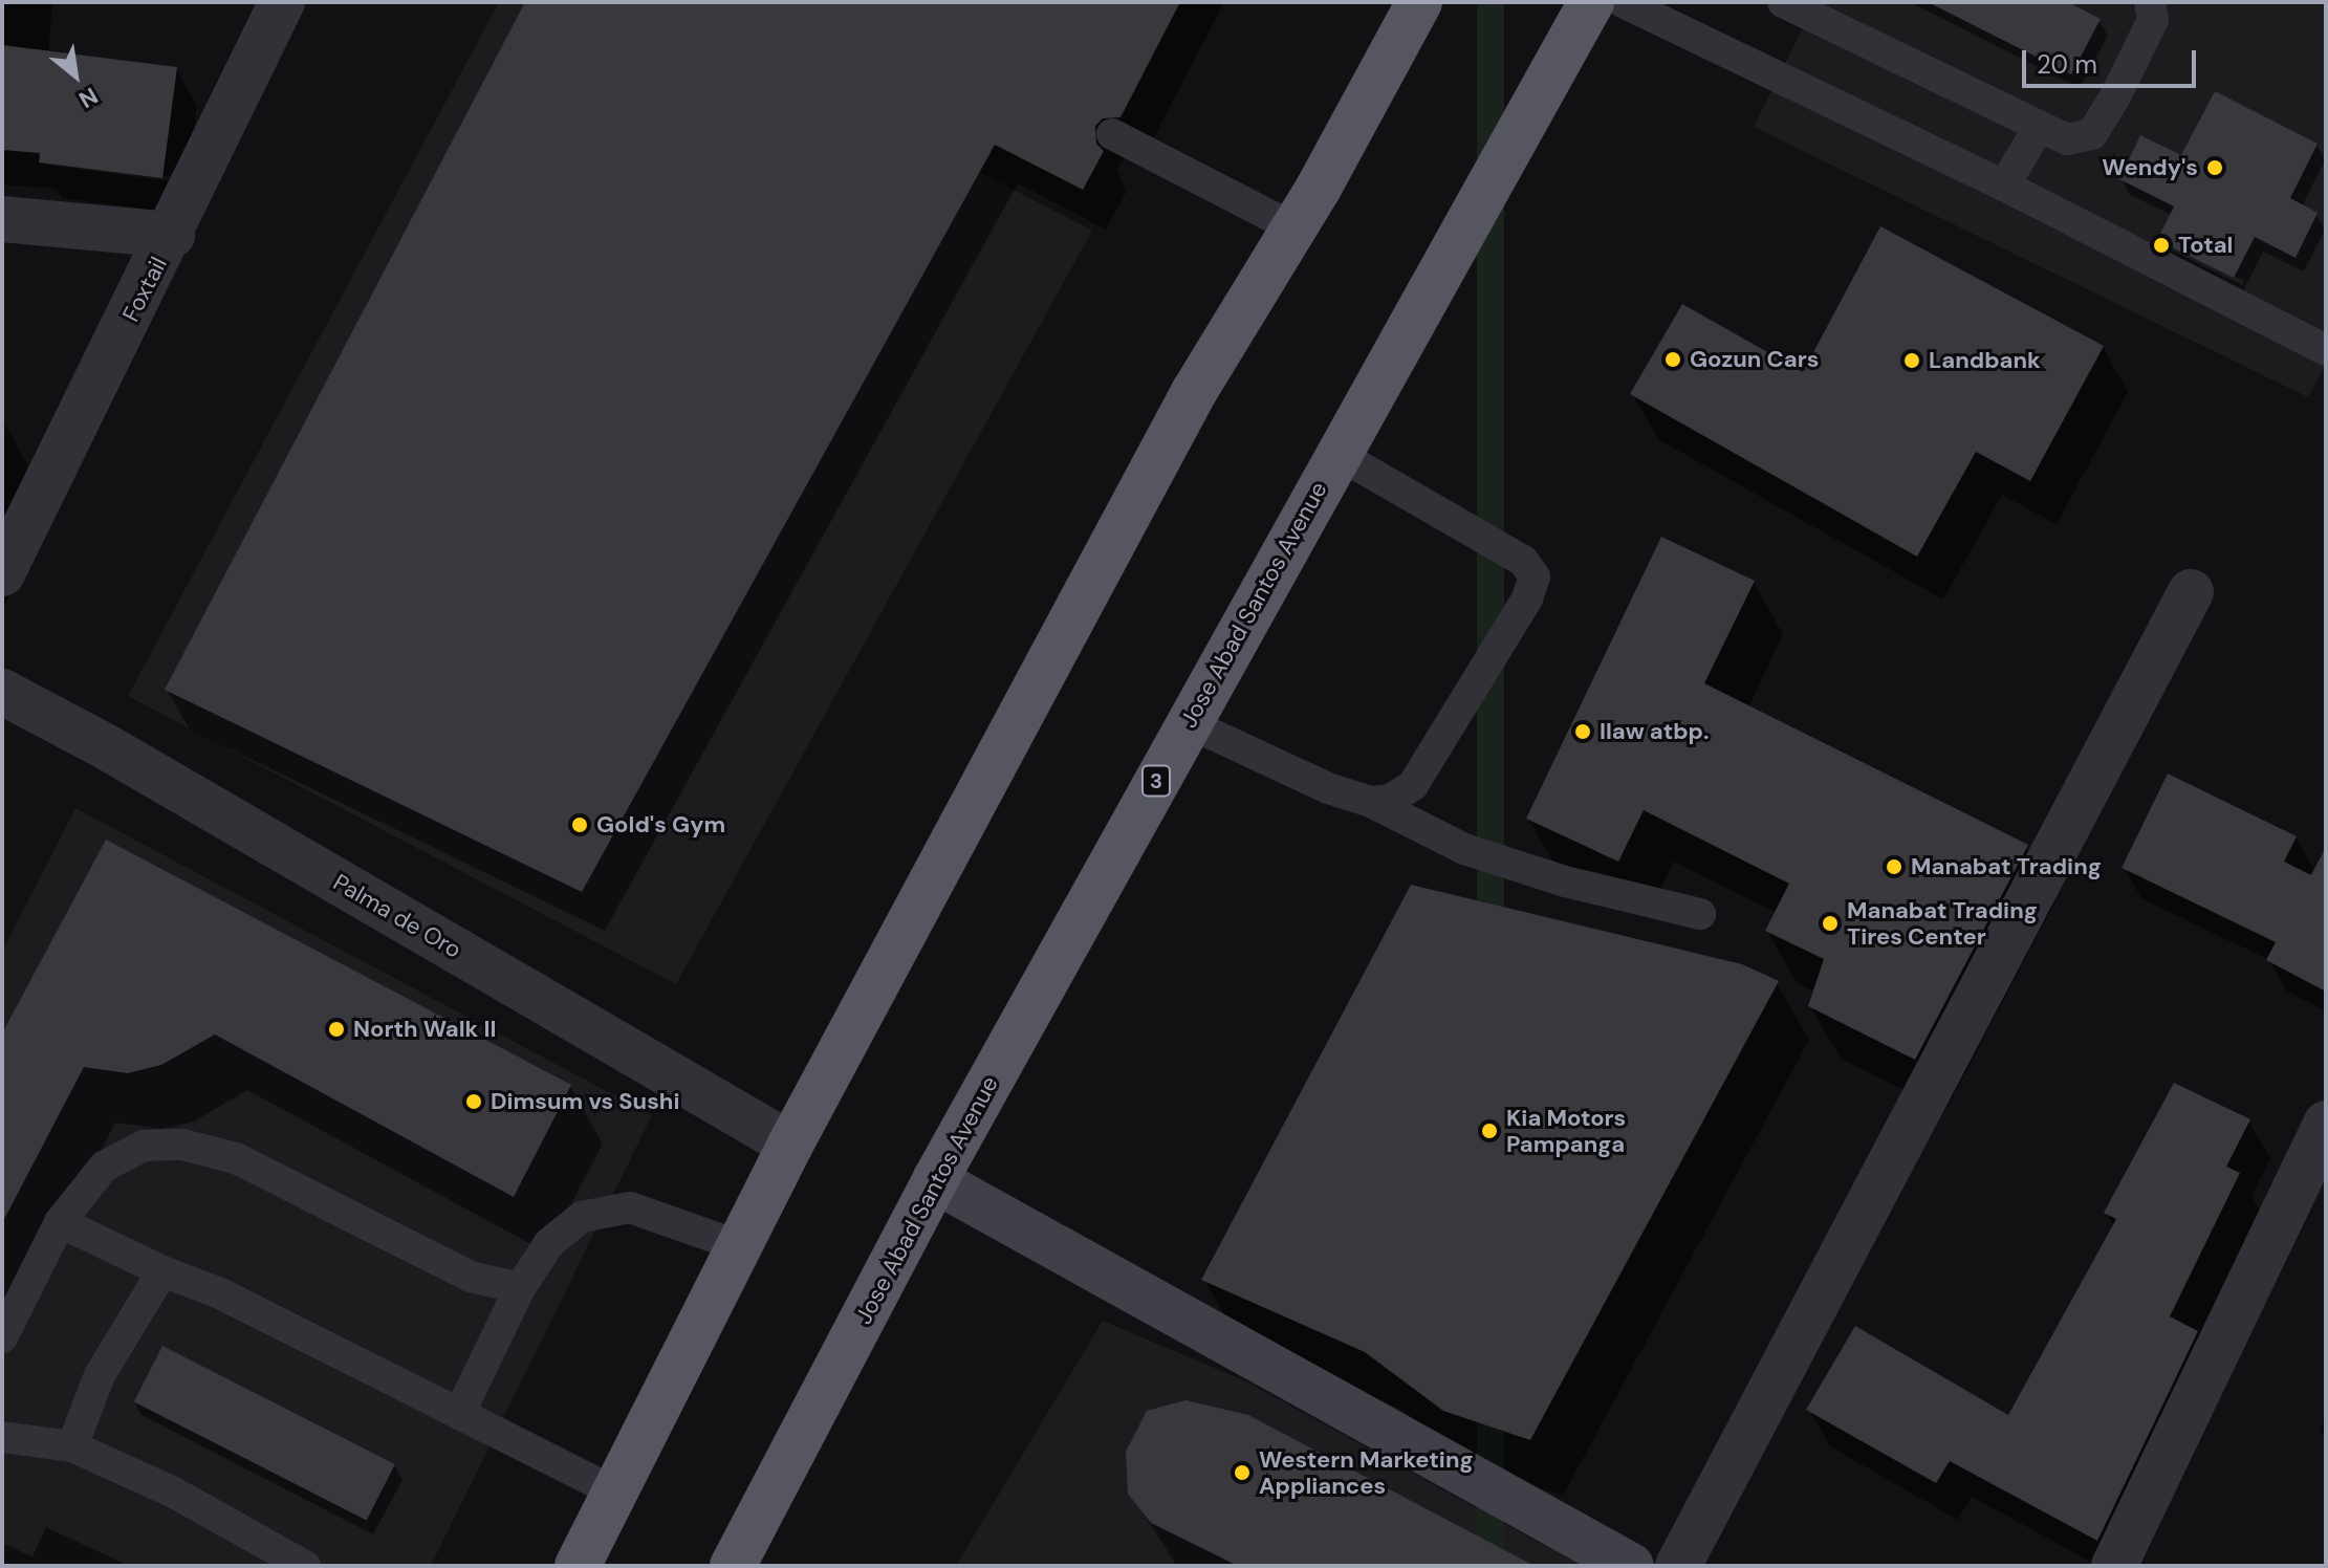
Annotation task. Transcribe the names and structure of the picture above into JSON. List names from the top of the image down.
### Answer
{
  "streets": {
    "highway": ["Jose Abad Santos Avenue", "3"],
    "street": ["Foxtail", "Palma de Oro"]
  },
  "places": [
    "Wendy's",
    "Total",
    "Gozun Cars",
    "Landbank",
    "Ilaw atbp.",
    "Gold's Gym",
    "Manabat Trading",
    "Manabat Trading Tires Center",
    "North Walk II",
    "Dimsum vs Sushi",
    "Kia Motors Pampanga",
    "Western Marketing Appliances"
  ],
  "scale_bar": "20 m",
  "north": "bottom right"
}
